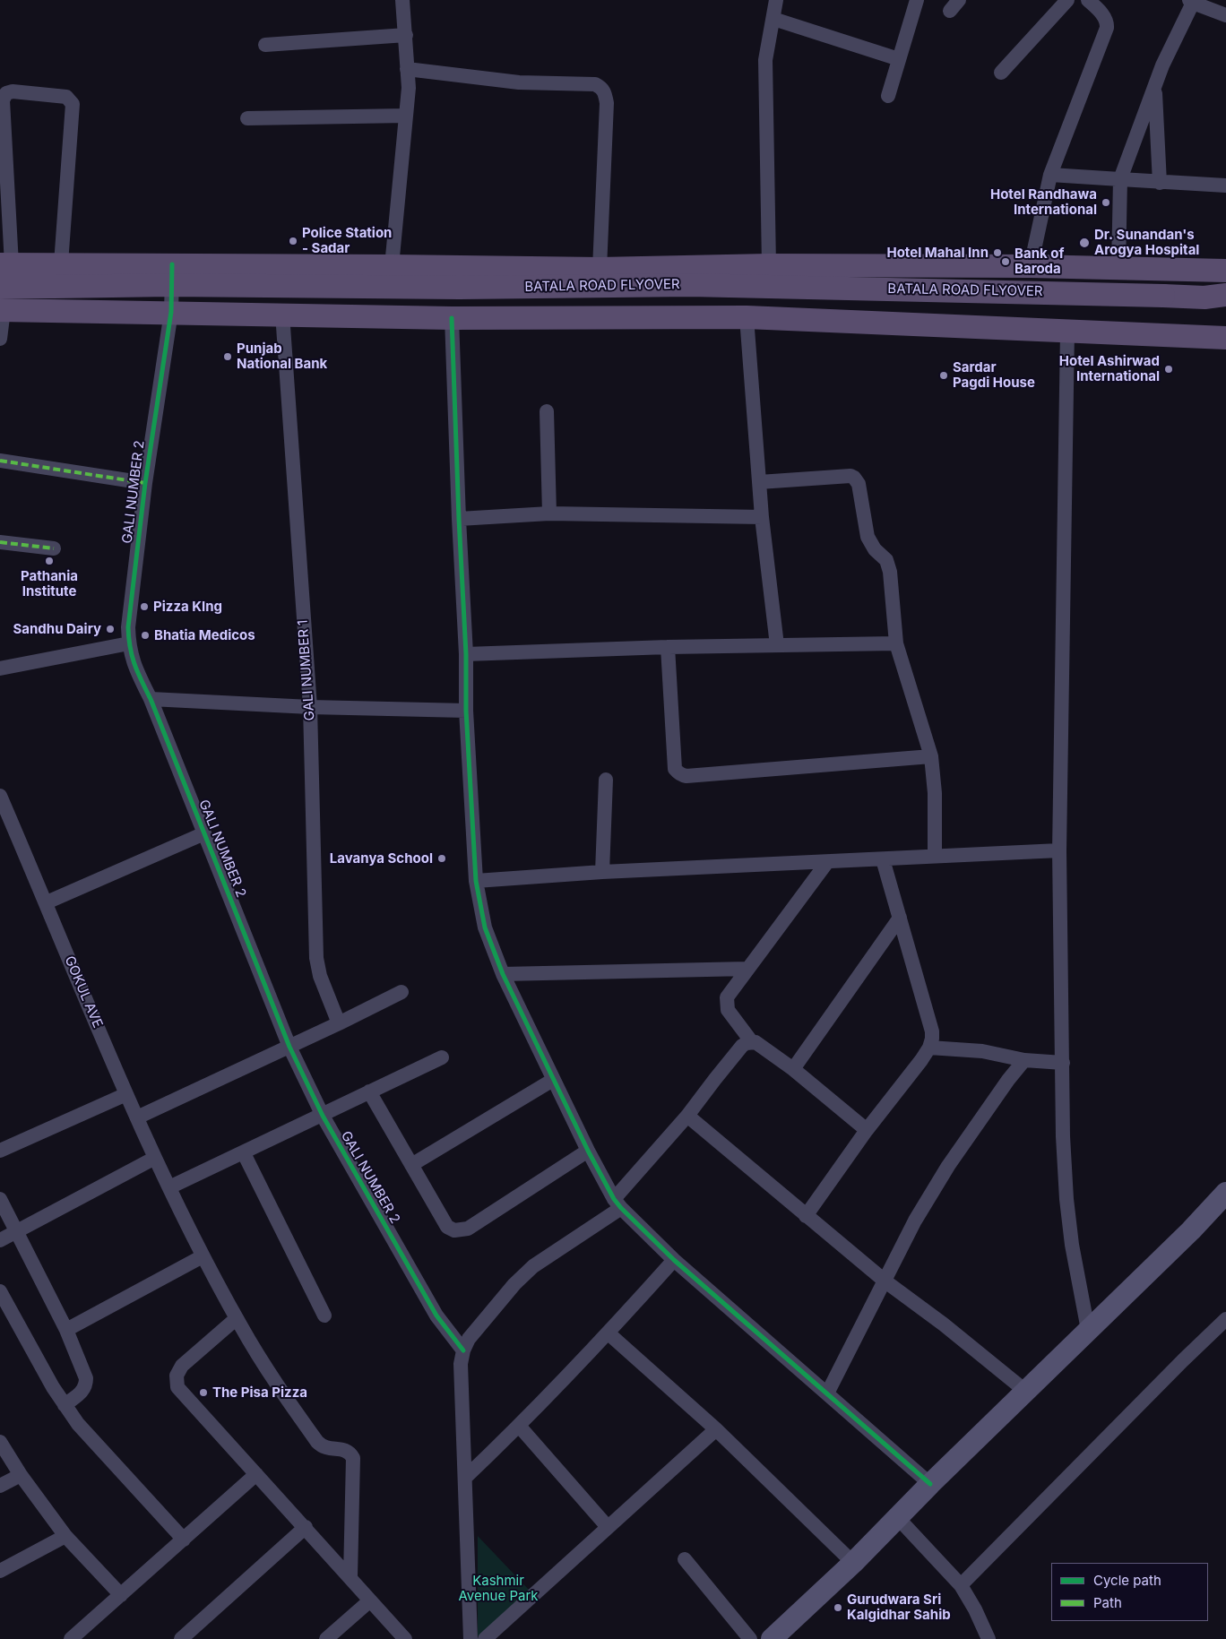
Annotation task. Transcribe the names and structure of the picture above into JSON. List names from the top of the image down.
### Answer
{
  "streets": {
    "main road": ["BATALA ROAD FLYOVER"],
    "street": ["GALI NUMBER 2", "GALI NUMBER 1", "GOKUL AVE"]
  },
  "parks": ["Kashmir Avenue Park"],
  "places": [
    "Hotel Randhawa International",
    "Police Station - Sadar",
    "Dr. Sunandan's Arogya Hospital",
    "Hotel Mahal Inn",
    "Bank of Baroda",
    "Punjab National Bank",
    "Hotel Ashirwad International",
    "Sardar Pagdi House",
    "Pathania Institute",
    "Pizza KIng",
    "Sandhu Dairy",
    "Bhatia Medicos",
    "Lavanya School",
    "The Pisa Pizza",
    "Gurudwara Sri Kalgidhar Sahib"
  ],
  "legend": ["Cycle path", "Path"]
}
